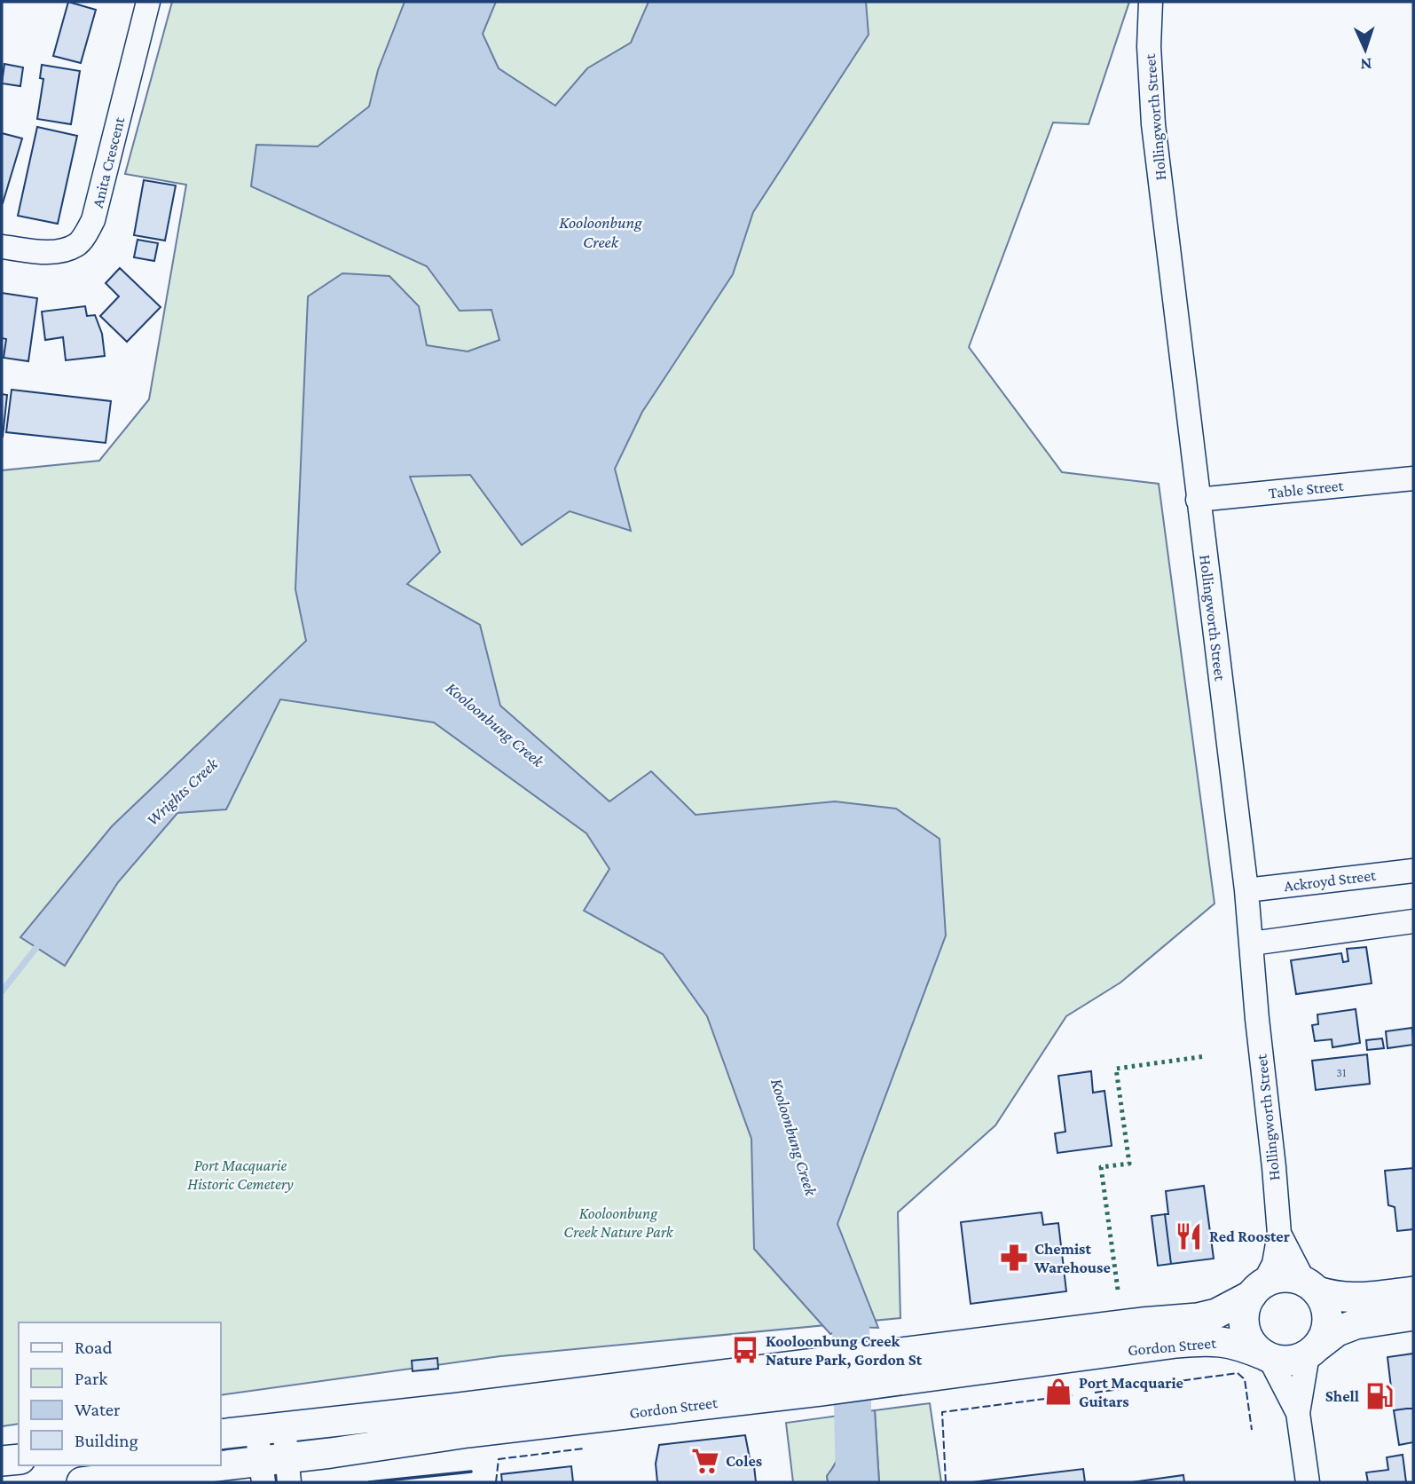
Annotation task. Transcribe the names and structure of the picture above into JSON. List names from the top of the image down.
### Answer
{
  "streets": {
    "main road": ["Gordon Street"],
    "street": [
      "Hollingworth Street",
      "Anita Crescent",
      "Table Street",
      "Ackroyd Street"
    ]
  },
  "crossings": [
    ["Hollingworth Street", "Table Street"],
    ["Hollingworth Street", "Ackroyd Street"],
    ["Hollingworth Street", "Gordon Street"]
  ],
  "water": ["Kooloonbung Creek", "Wrights Creek"],
  "parks": ["Port Macquarie Historic Cemetery", "Kooloonbung Creek Nature Park"],
  "places": {
    "restaurant": ["Red Rooster"],
    "pharmacy": ["Chemist Warehouse"],
    "bus stop": ["Kooloonbung Creek Nature Park, Gordon St"],
    "shop": ["Port Macquarie Guitars"],
    "fuel station": ["Shell"],
    "supermarket": ["Coles"]
  },
  "house_numbers": ["31"],
  "legend": [
    "Road",
    "Park",
    "Water",
    "Building"
  ],
  "north": "bottom"
}
